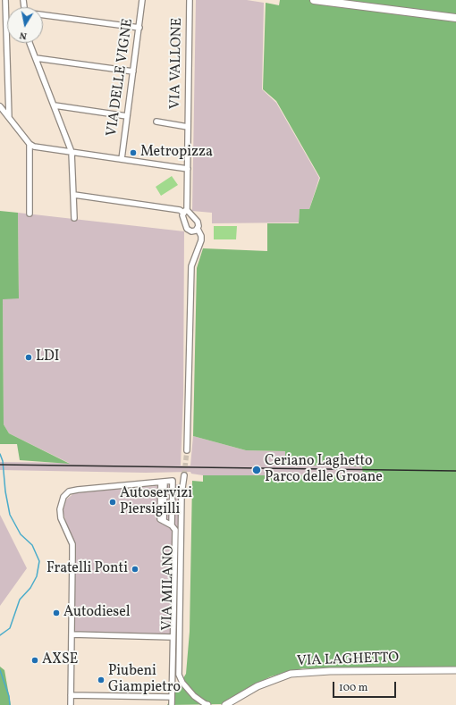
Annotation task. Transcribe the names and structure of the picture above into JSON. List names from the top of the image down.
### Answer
{
  "streets": {
    "street": [
      "VIA VALLONE",
      "VIA DELLE VIGNE",
      "VIA MILANO",
      "VIA LAGHETTO"
    ]
  },
  "places": [
    "Metropizza",
    "LDI",
    "Ceriano Laghetto Parco delle Groane",
    "Autoservizi Piersigilli",
    "Fratelli Ponti",
    "Autodiesel",
    "AXSE",
    "Piubeni Giampietro"
  ],
  "scale_bar": "100 m",
  "north": "bottom"
}
